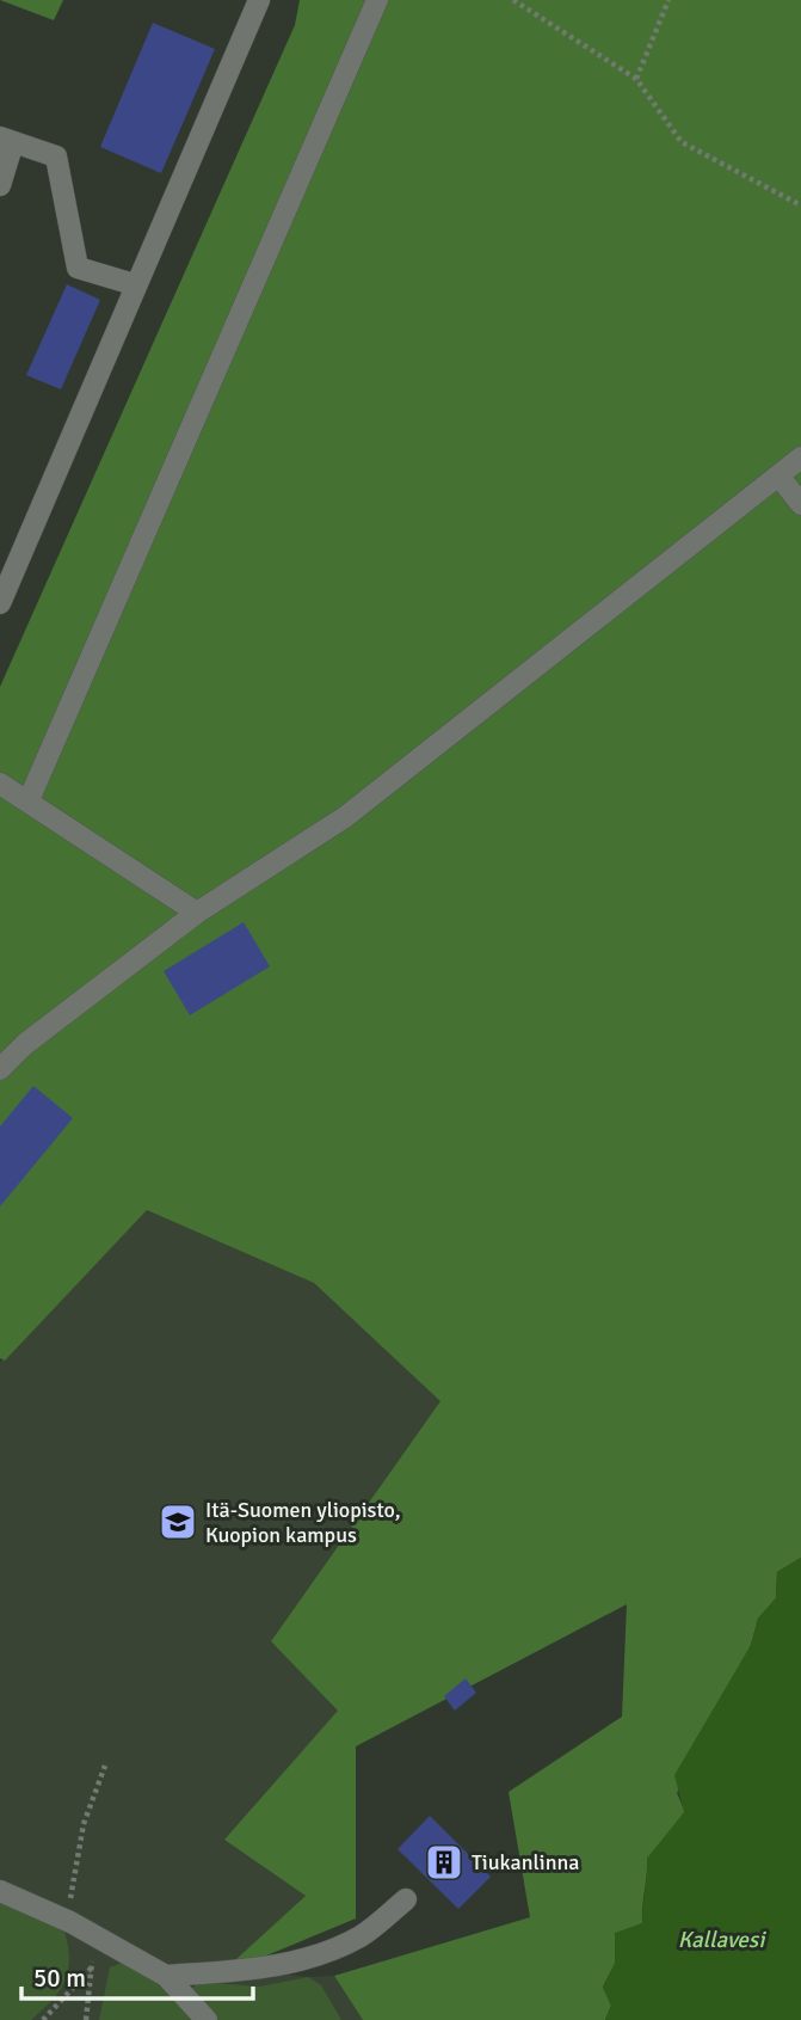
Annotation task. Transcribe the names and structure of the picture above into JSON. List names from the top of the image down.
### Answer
{
  "water": ["Kallavesi"],
  "places": {
    "school or university": ["Itä-Suomen yliopisto, Kuopion kampus"],
    "building": ["Tiukanlinna"]
  },
  "scale_bar": "50 m"
}
